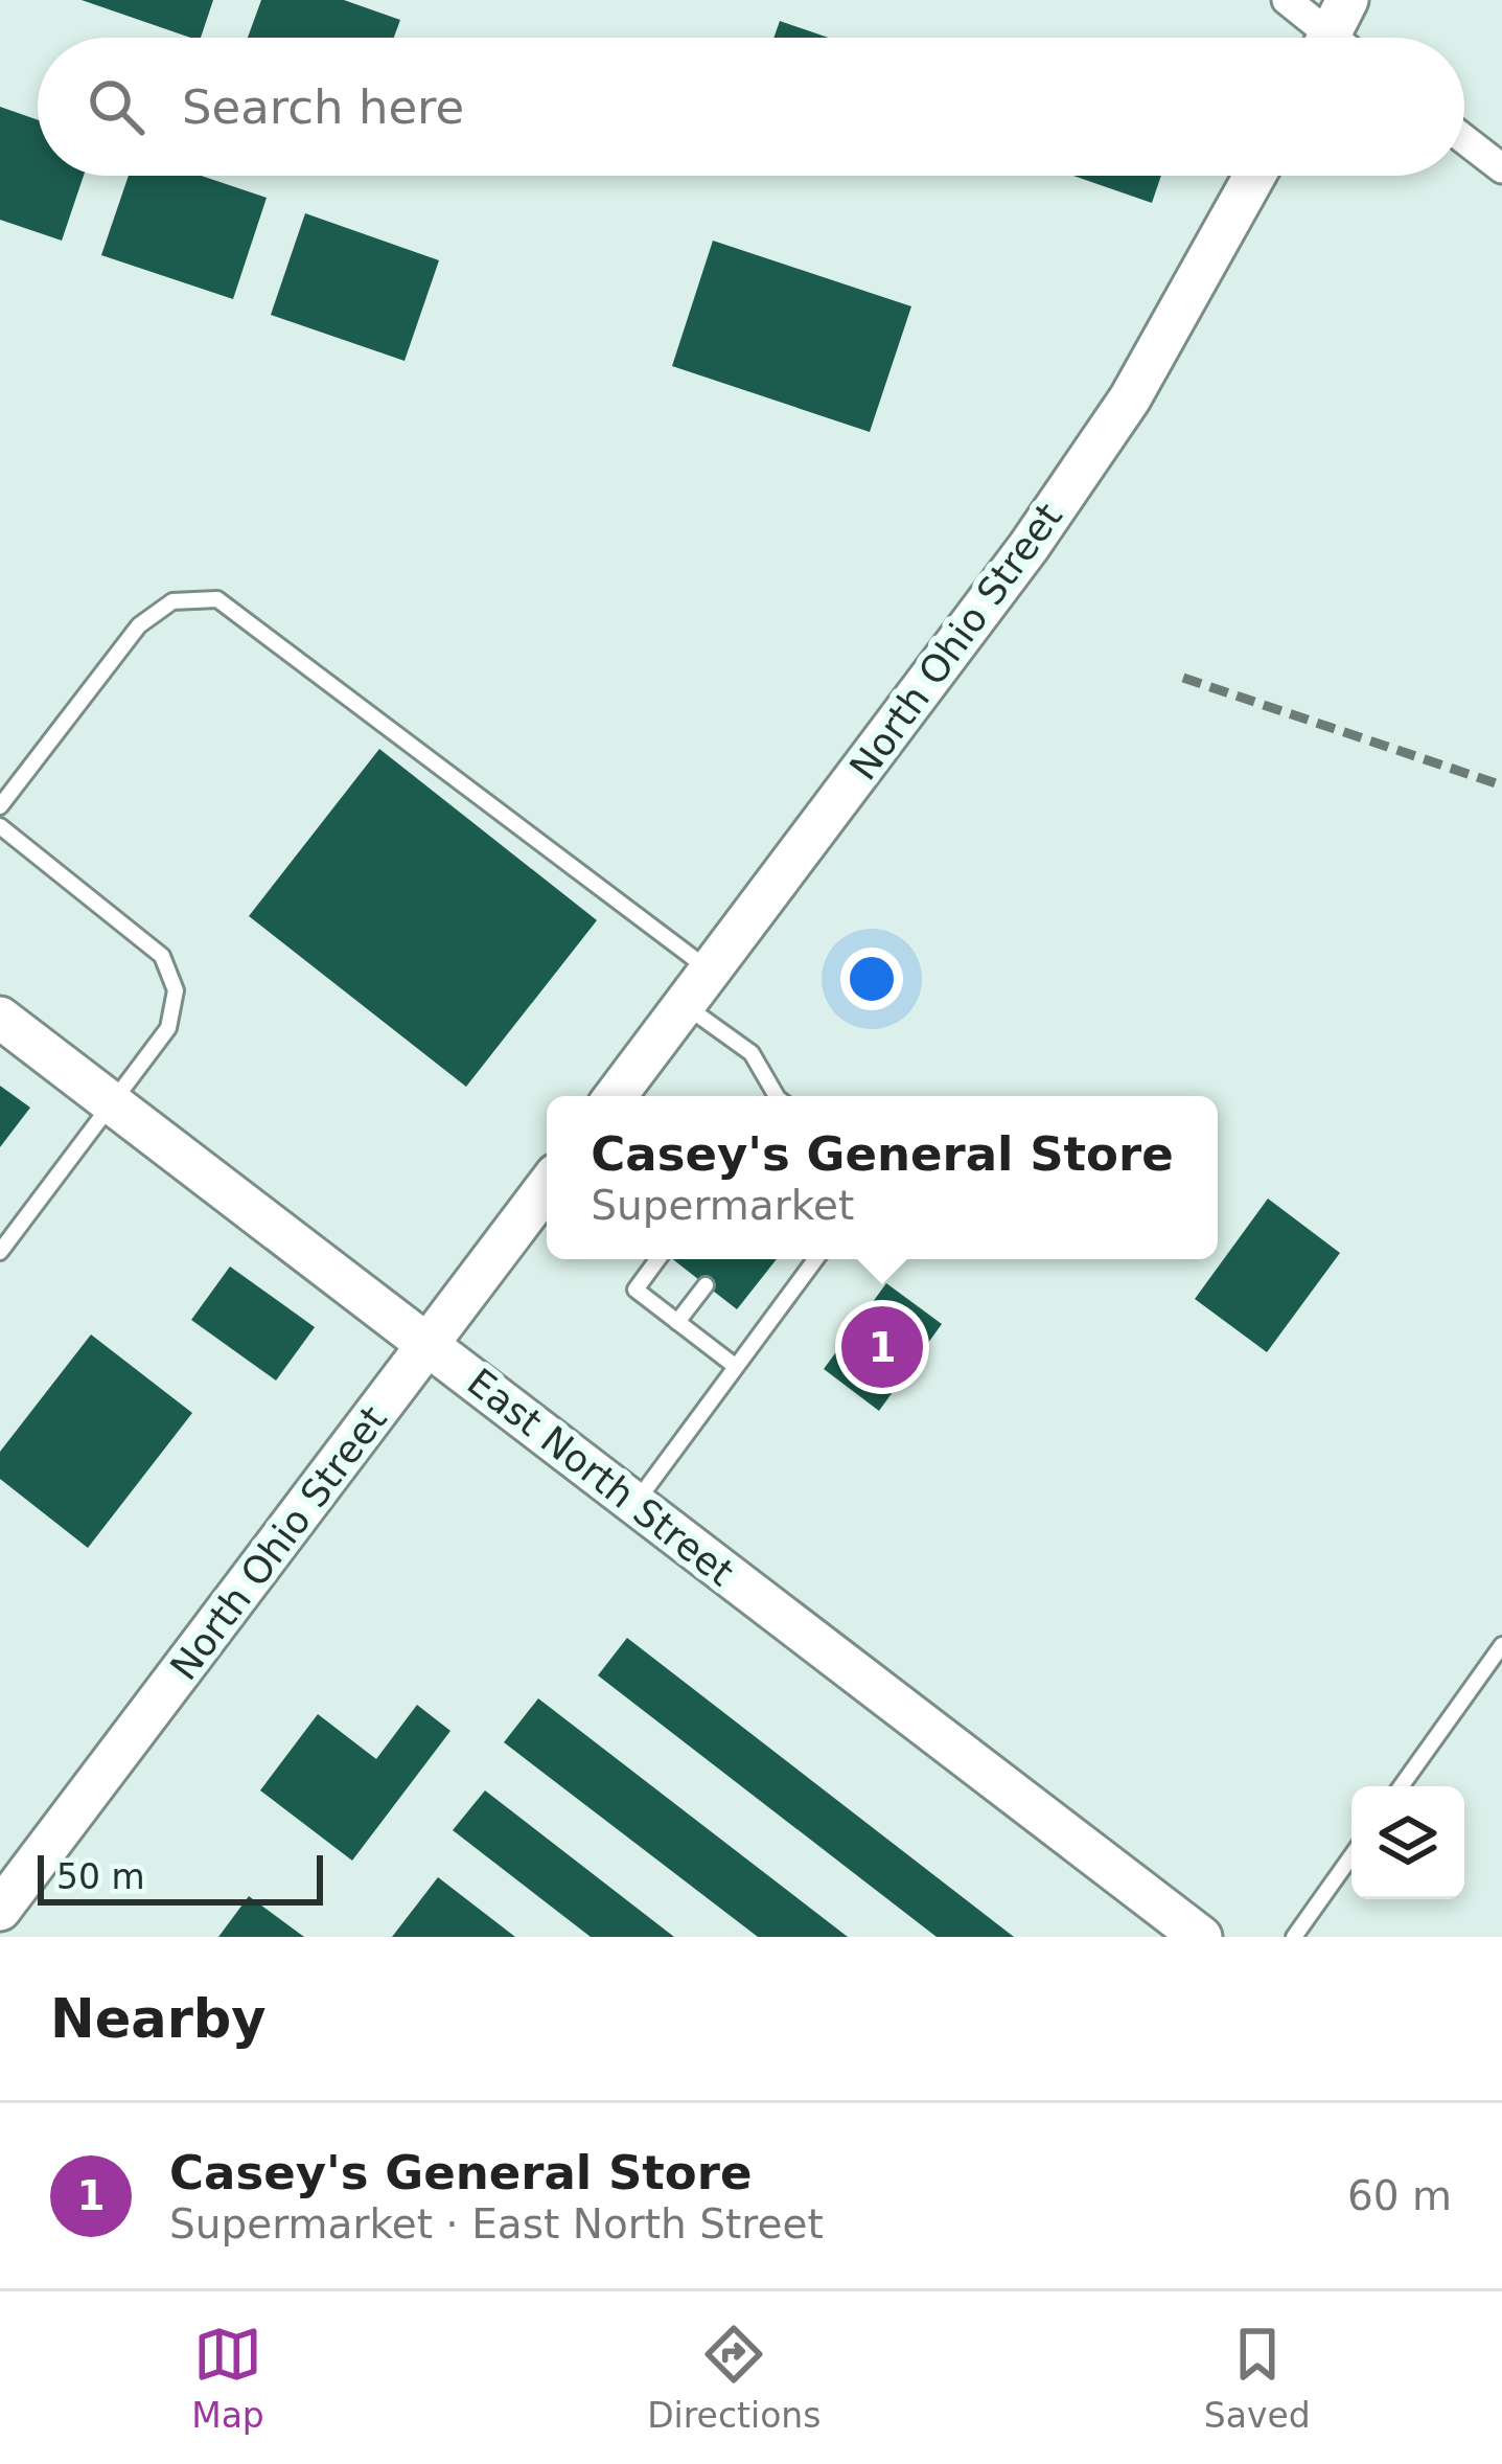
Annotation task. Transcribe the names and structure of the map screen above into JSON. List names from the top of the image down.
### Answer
{
  "streets": {
    "main road": ["North Ohio Street", "East North Street"]
  },
  "crossings": [
    ["North Ohio Street", "East North Street"]
  ],
  "scale_bar": "50 m",
  "page": {
    "search": "Search here",
    "popup": ["Casey's General Store", "Supermarket"],
    "pins": "1",
    "scale": "50 m",
    "heading": "Nearby",
    "list": [
      {
        "mark": "1",
        "name": "Casey's General Store",
        "note": "Supermarket · East North Street",
        "value": "60 m"
      }
    ],
    "nav": ["Map", "Directions", "Saved"]
  }
}
